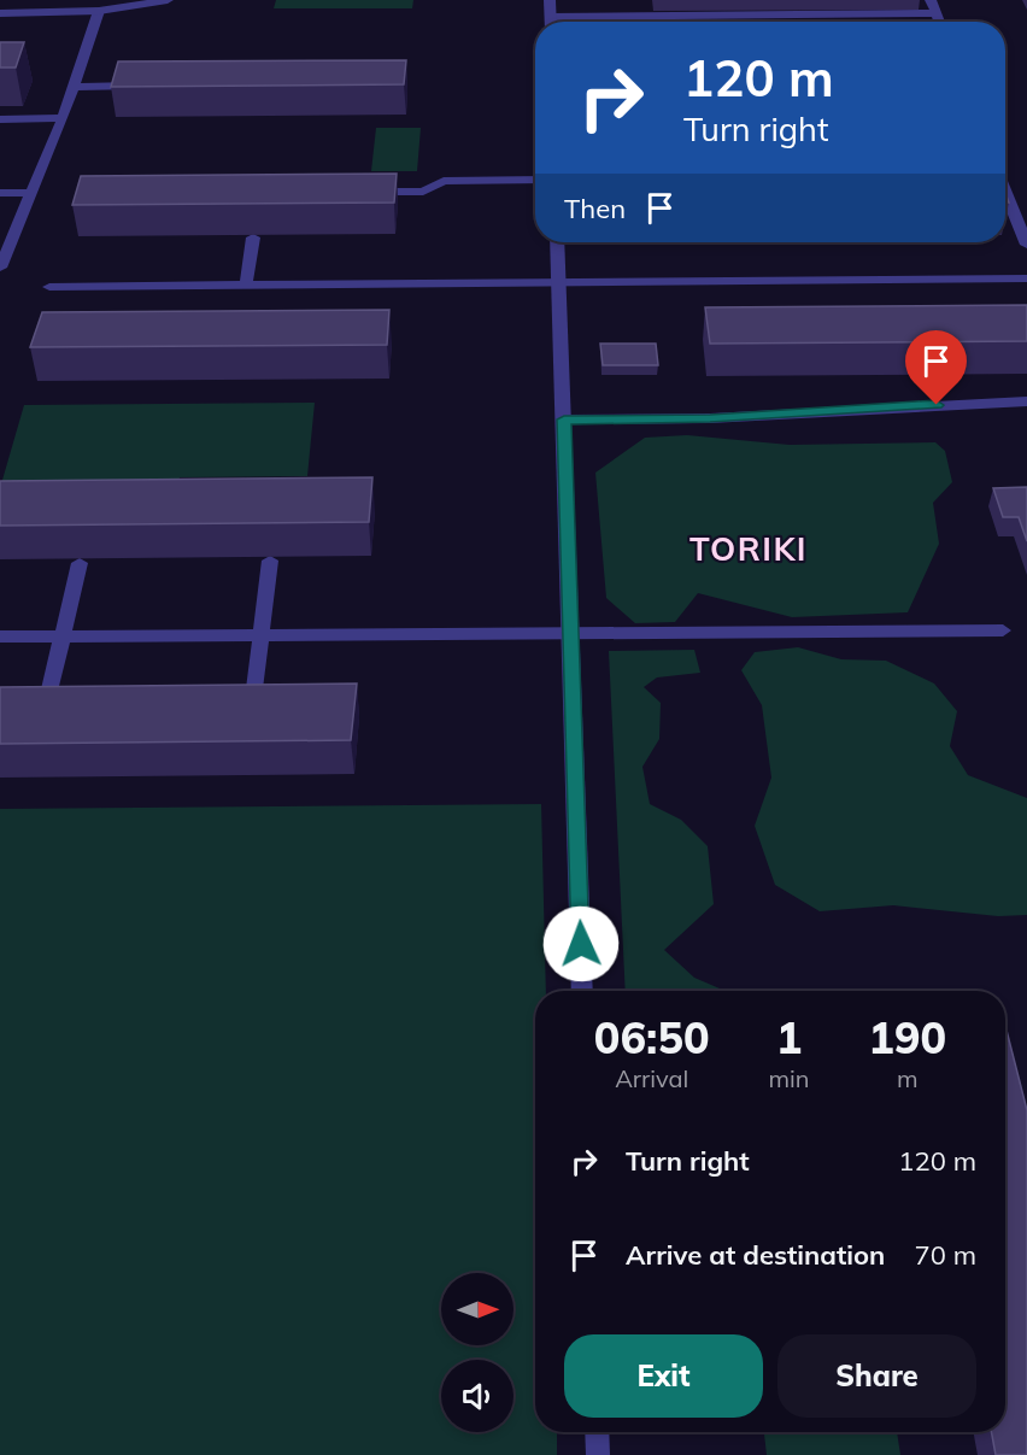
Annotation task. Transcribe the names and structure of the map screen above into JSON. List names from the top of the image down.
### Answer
{
  "districts": ["TORIKI"],
  "north": "right",
  "page": {
    "turn": ["120 m", "Turn right"],
    "then": "Then",
    "eta": [
      "06:50",
      "Arrival",
      "1",
      "min",
      "190",
      "m"
    ],
    "list": [
      {
        "name": "Turn right",
        "value": "120 m"
      },
      {
        "name": "Arrive at destination",
        "value": "70 m"
      }
    ],
    "buttons": ["Exit", "Share"]
  }
}
